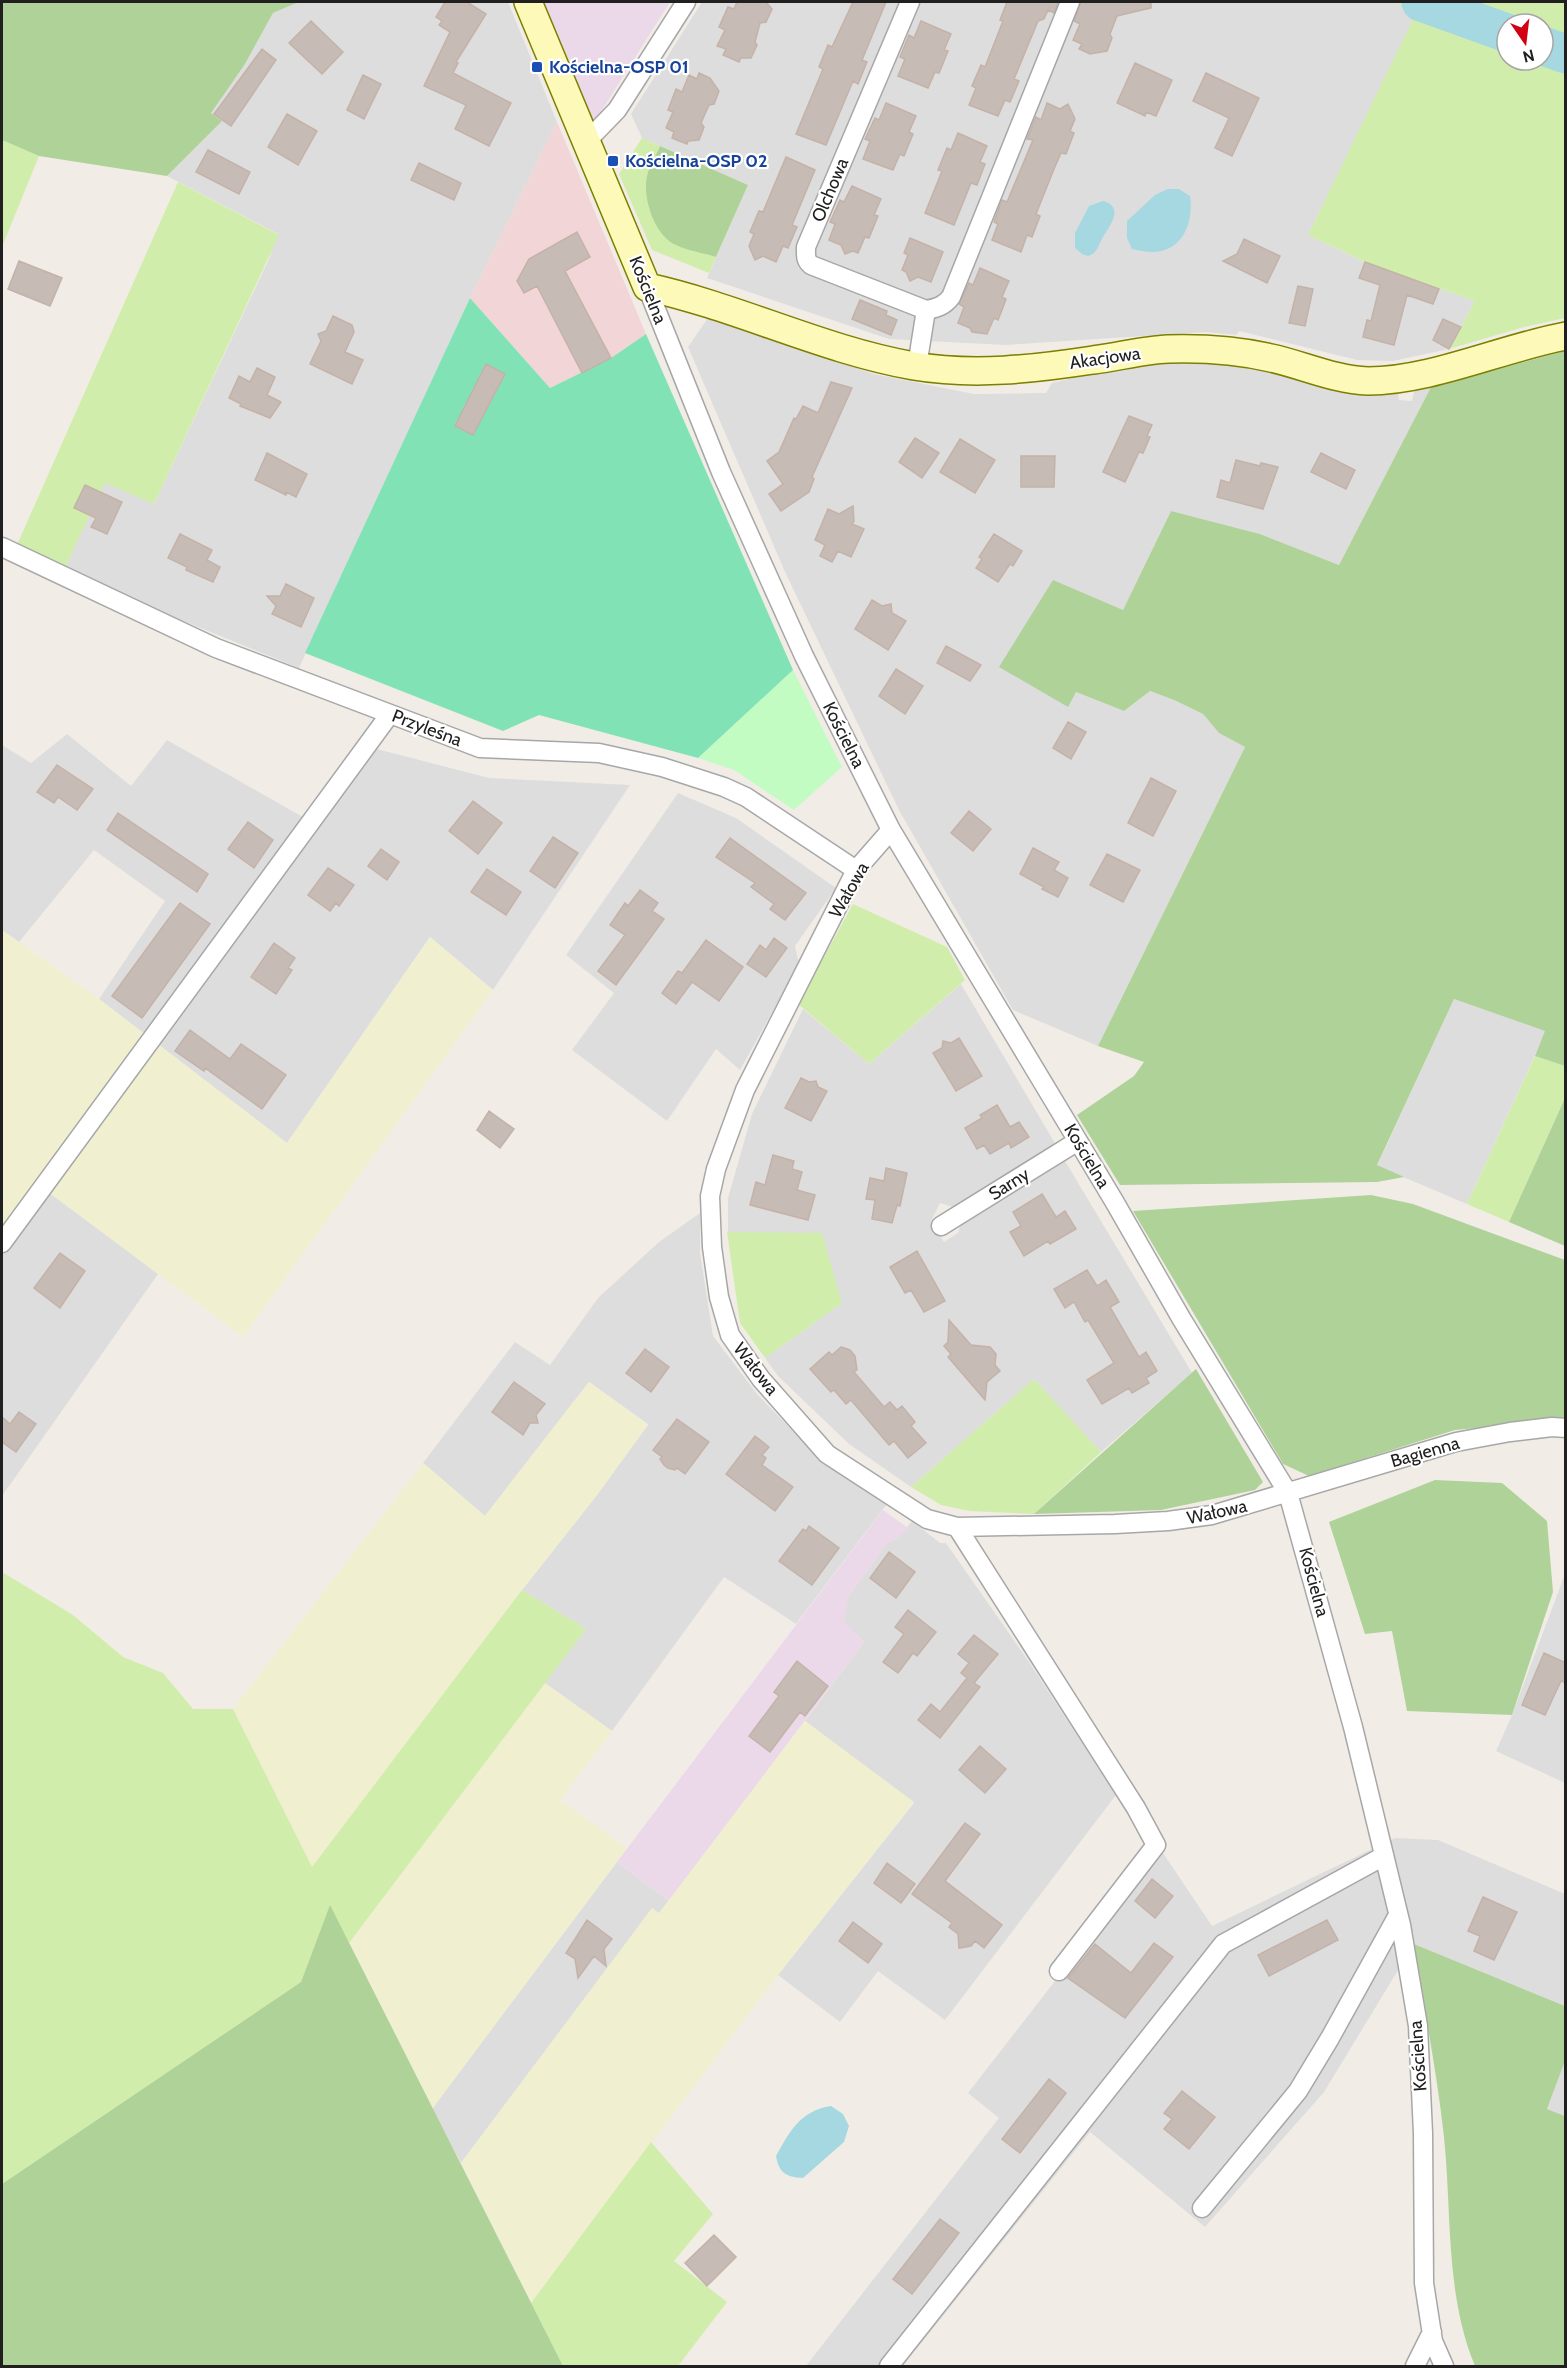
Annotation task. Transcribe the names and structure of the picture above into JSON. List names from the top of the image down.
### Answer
{
  "streets": {
    "street": [
      "Olchowa",
      "Kościelna",
      "Akacjowa",
      "Przyleśna",
      "Wałowa",
      "Sarny",
      "Bagienna"
    ]
  },
  "crossings": [
    ["Kościelna", "Akacjowa"],
    ["Kościelna", "Wałowa"],
    ["Kościelna", "Sarny"],
    ["Kościelna", "Bagienna"],
    ["Przyleśna", "Wałowa"],
    ["Wałowa", "Bagienna"]
  ],
  "places": {
    "transit": ["Kościelna-OSP 01", "Kościelna-OSP 02"]
  },
  "north": "bottom"
}
